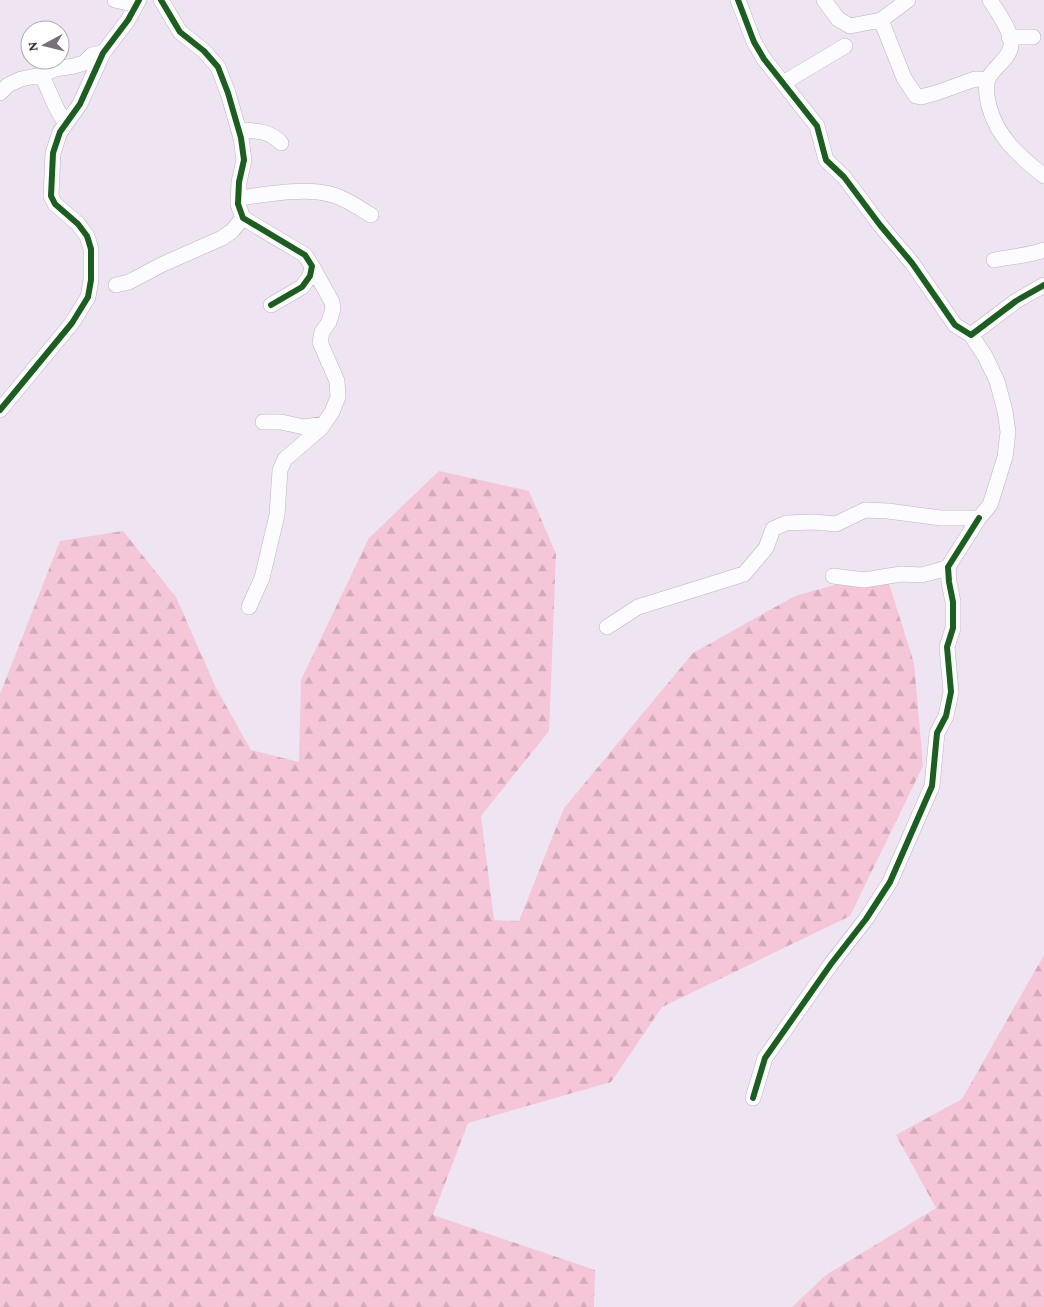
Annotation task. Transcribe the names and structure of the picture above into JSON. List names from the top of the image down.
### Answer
{
  "north": "left"
}
